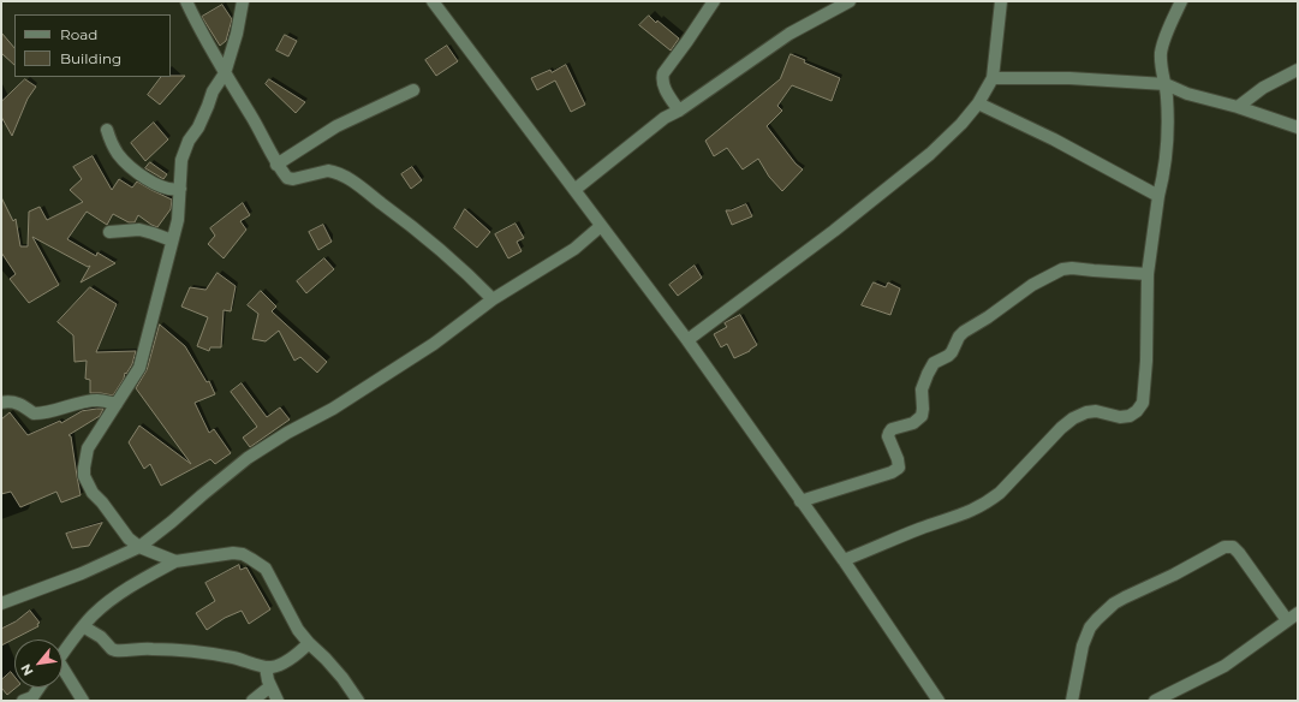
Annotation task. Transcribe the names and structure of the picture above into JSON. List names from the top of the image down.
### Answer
{
  "legend": ["Road", "Building"],
  "north": "bottom left"
}
